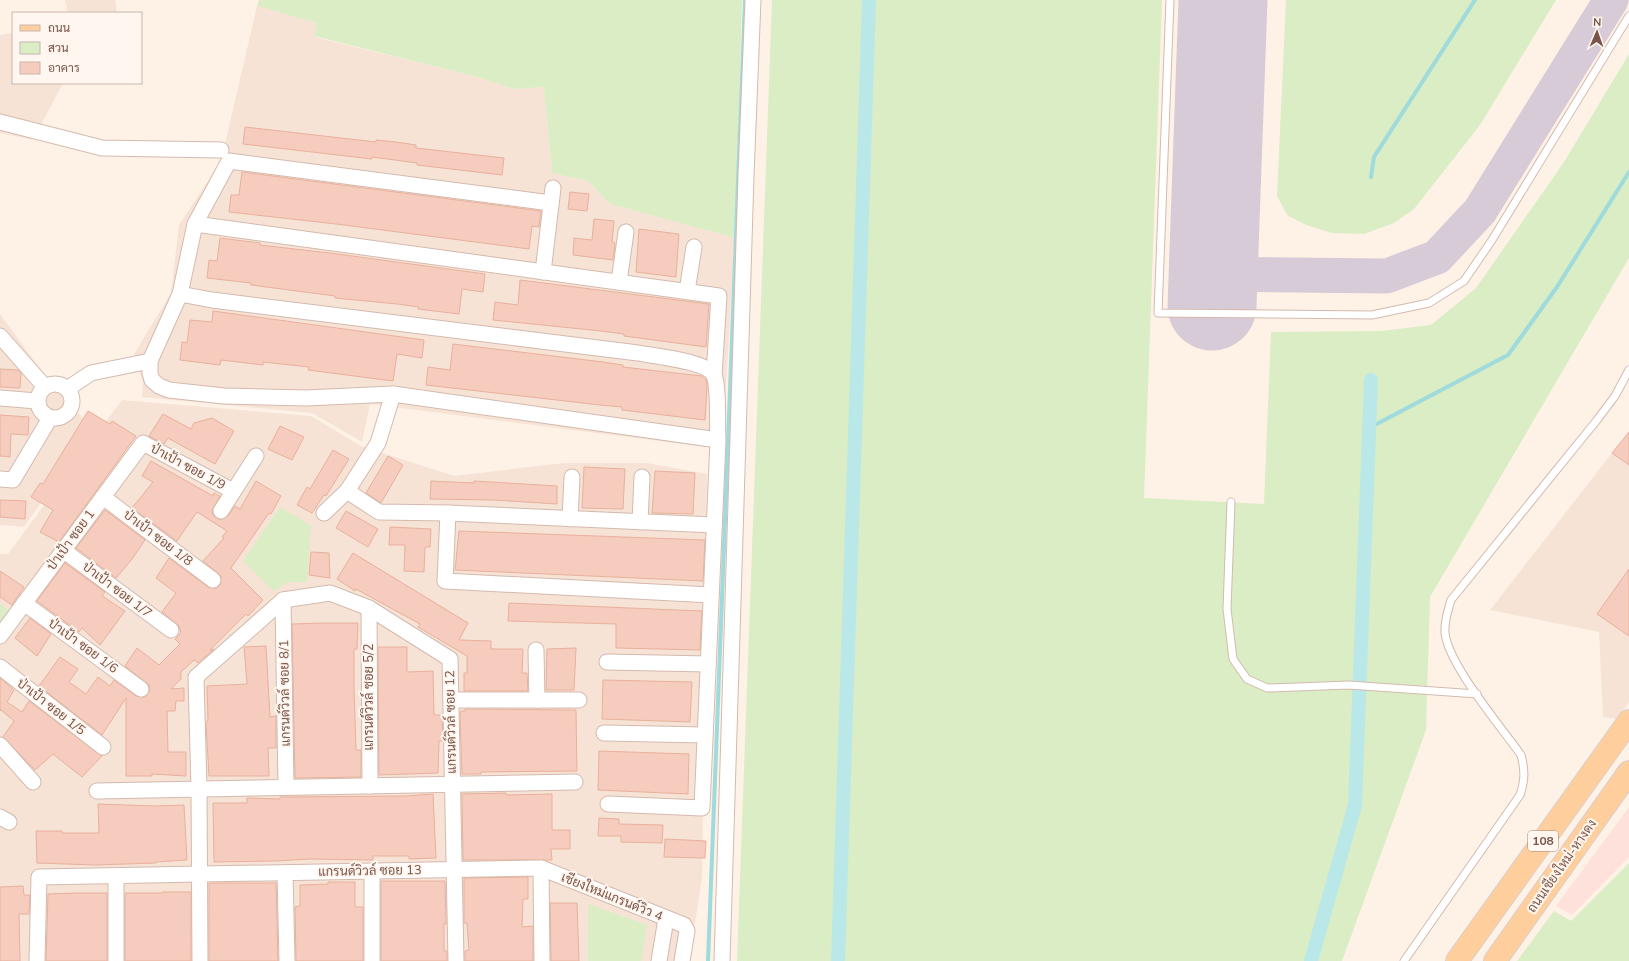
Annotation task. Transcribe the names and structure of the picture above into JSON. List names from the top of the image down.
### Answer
{
  "streets": {
    "main road": ["108", "ถนนเชียงใหม่-หางดง"],
    "street": [
      "ป่าเป้า ซอย 1/9",
      "ป่าเป้า ซอย 1/8",
      "ป่าเป้า ซอย 1",
      "ป่าเป้า ซอย 1/7",
      "ป่าเป้า ซอย 1/6",
      "แกรนด์วิวล์ ซอย 8/1",
      "แกรนด์วิวล์ ซอย 5/2",
      "ป่าเป้า ซอย 1/5",
      "แกรนด์วิวล์ ซอย 12",
      "แกรนด์วิวล์ ซอย 13",
      "เชียงใหม่แกรนด์วิว 4"
    ]
  },
  "crossings": [
    ["ป่าเป้า ซอย 1/9", "ป่าเป้า ซอย 1"],
    ["ป่าเป้า ซอย 1/8", "ป่าเป้า ซอย 1"],
    ["ป่าเป้า ซอย 1", "ป่าเป้า ซอย 1/7"],
    ["ป่าเป้า ซอย 1", "ป่าเป้า ซอย 1/6"],
    ["แกรนด์วิวล์ ซอย 5/2", "แกรนด์วิวล์ ซอย 12"],
    ["แกรนด์วิวล์ ซอย 12", "แกรนด์วิวล์ ซอย 13"],
    ["แกรนด์วิวล์ ซอย 13", "เชียงใหม่แกรนด์วิว 4"]
  ],
  "legend": ["ถนน", "สวน", "อาคาร"],
  "north": "top"
}
